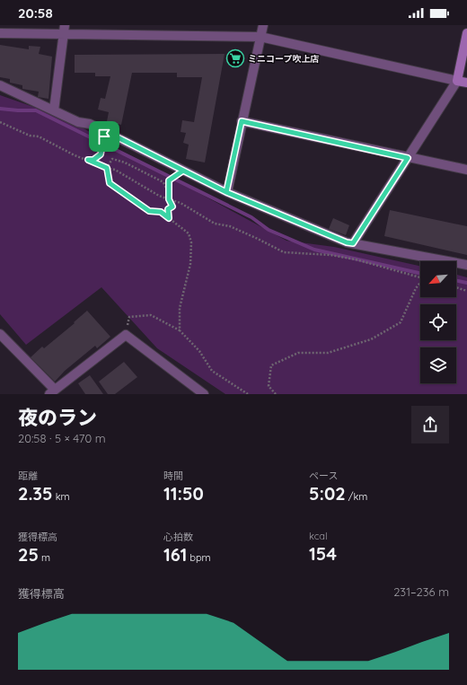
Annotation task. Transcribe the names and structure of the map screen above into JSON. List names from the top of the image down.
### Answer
{
  "places": {
    "supermarket": ["ミニコープ吹上店"]
  },
  "north": "bottom left",
  "page": {
    "status": "20:58",
    "heading": ["夜のラン", "20:58 · 5 × 470 m"],
    "stats": [
      ["距離", "2.35 km"],
      ["時間", "11:50"],
      ["ペース", "5:02 /km"],
      ["獲得標高", "25 m"],
      ["心拍数", "161 bpm"],
      ["kcal", "154"]
    ],
    "chart": ["獲得標高", "231–236 m"]
  }
}
